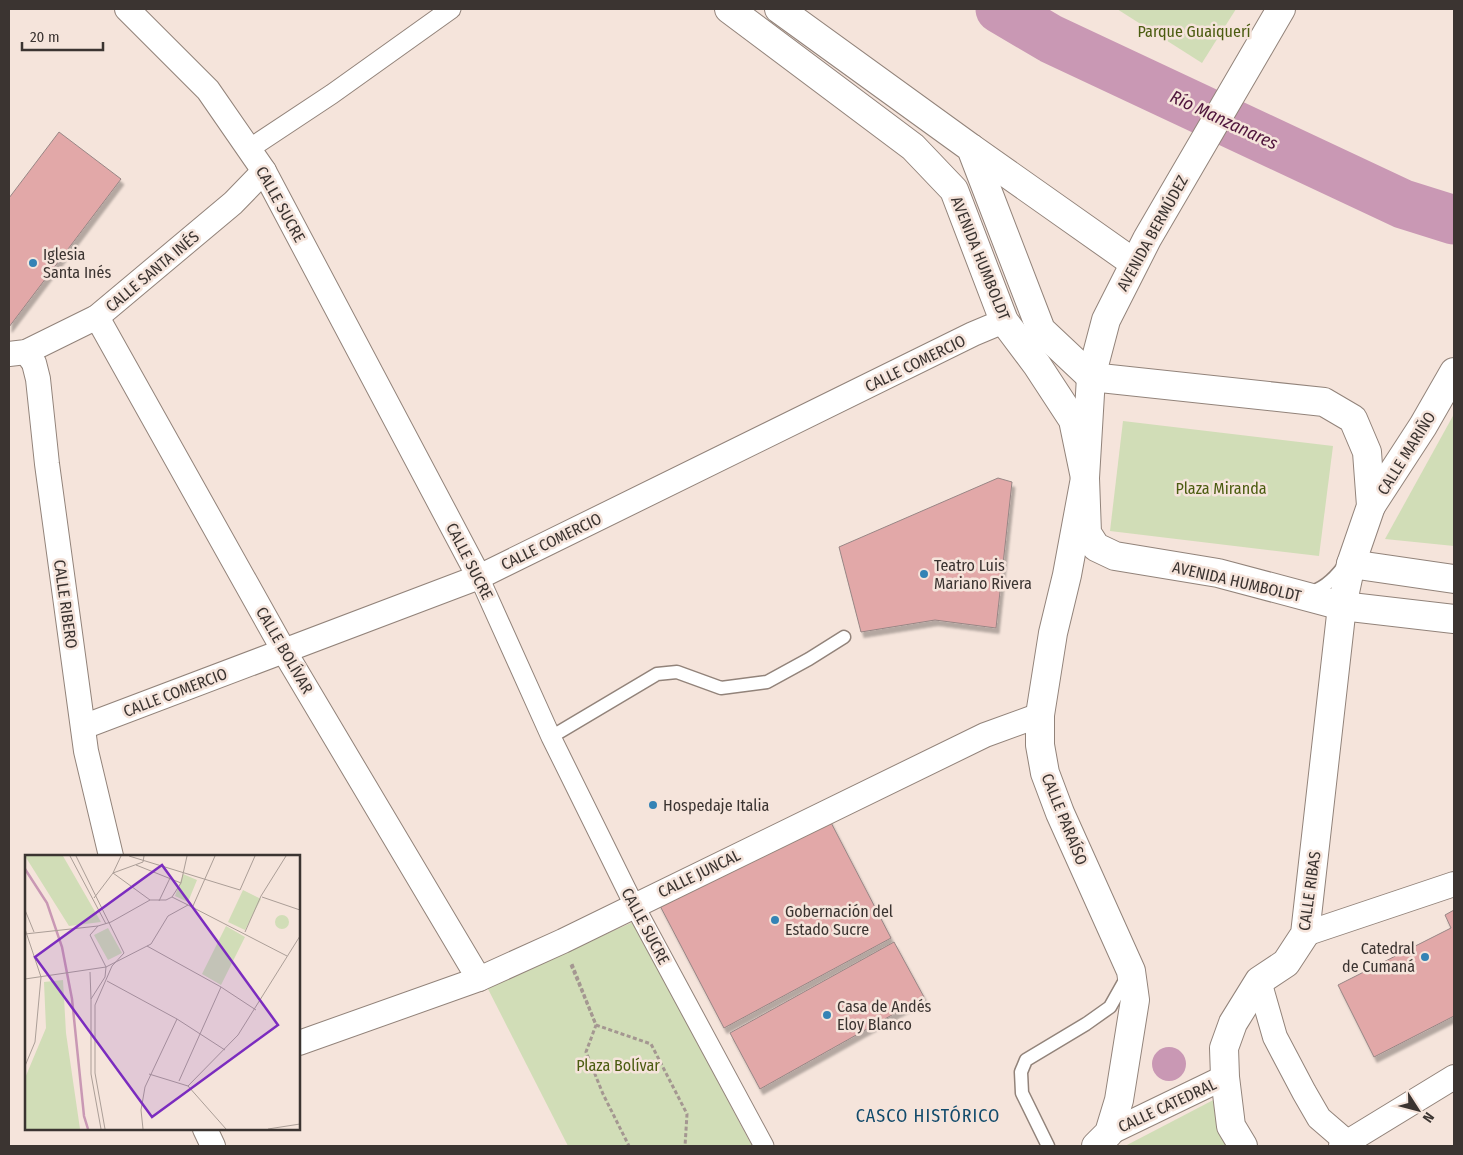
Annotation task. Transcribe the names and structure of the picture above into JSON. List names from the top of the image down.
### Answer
{
  "streets": {
    "main road": [
      "AVENIDA BERMÚDEZ",
      "AVENIDA HUMBOLDT",
      "CALLE MARIÑO",
      "CALLE PARAÍSO",
      "CALLE RIBAS"
    ],
    "street": [
      "CALLE SUCRE",
      "CALLE SANTA INÉS",
      "CALLE COMERCIO",
      "CALLE RIBERO",
      "CALLE BOLÍVAR",
      "CALLE JUNCAL",
      "CALLE CATEDRAL"
    ]
  },
  "crossings": [
    ["CALLE SUCRE", "CALLE SANTA INÉS"],
    ["CALLE SUCRE", "CALLE COMERCIO"],
    ["CALLE SUCRE", "CALLE JUNCAL"],
    ["AVENIDA BERMÚDEZ", "AVENIDA HUMBOLDT"],
    ["AVENIDA BERMÚDEZ", "CALLE PARAÍSO"],
    ["AVENIDA HUMBOLDT", "CALLE COMERCIO"],
    ["AVENIDA HUMBOLDT", "CALLE PARAÍSO"],
    ["AVENIDA HUMBOLDT", "CALLE RIBAS"],
    ["CALLE SANTA INÉS", "CALLE RIBERO"],
    ["CALLE SANTA INÉS", "CALLE BOLÍVAR"],
    ["CALLE COMERCIO", "CALLE RIBERO"],
    ["CALLE COMERCIO", "CALLE BOLÍVAR"],
    ["CALLE BOLÍVAR", "CALLE JUNCAL"],
    ["CALLE PARAÍSO", "CALLE JUNCAL"],
    ["CALLE PARAÍSO", "CALLE CATEDRAL"],
    ["CALLE RIBAS", "CALLE CATEDRAL"]
  ],
  "districts": ["CASCO HISTÓRICO"],
  "water": ["Río Manzanares"],
  "parks": ["Parque Guaiquerí", "Plaza Miranda", "Plaza Bolívar"],
  "places": [
    "Iglesia Santa Inés",
    "Teatro Luis Mariano Rivera",
    "Hospedaje Italia",
    "Gobernación del Estado Sucre",
    "Catedral de Cumaná",
    "Casa de Andés Eloy Blanco"
  ],
  "scale_bar": "20 m",
  "north": "bottom right"
}
